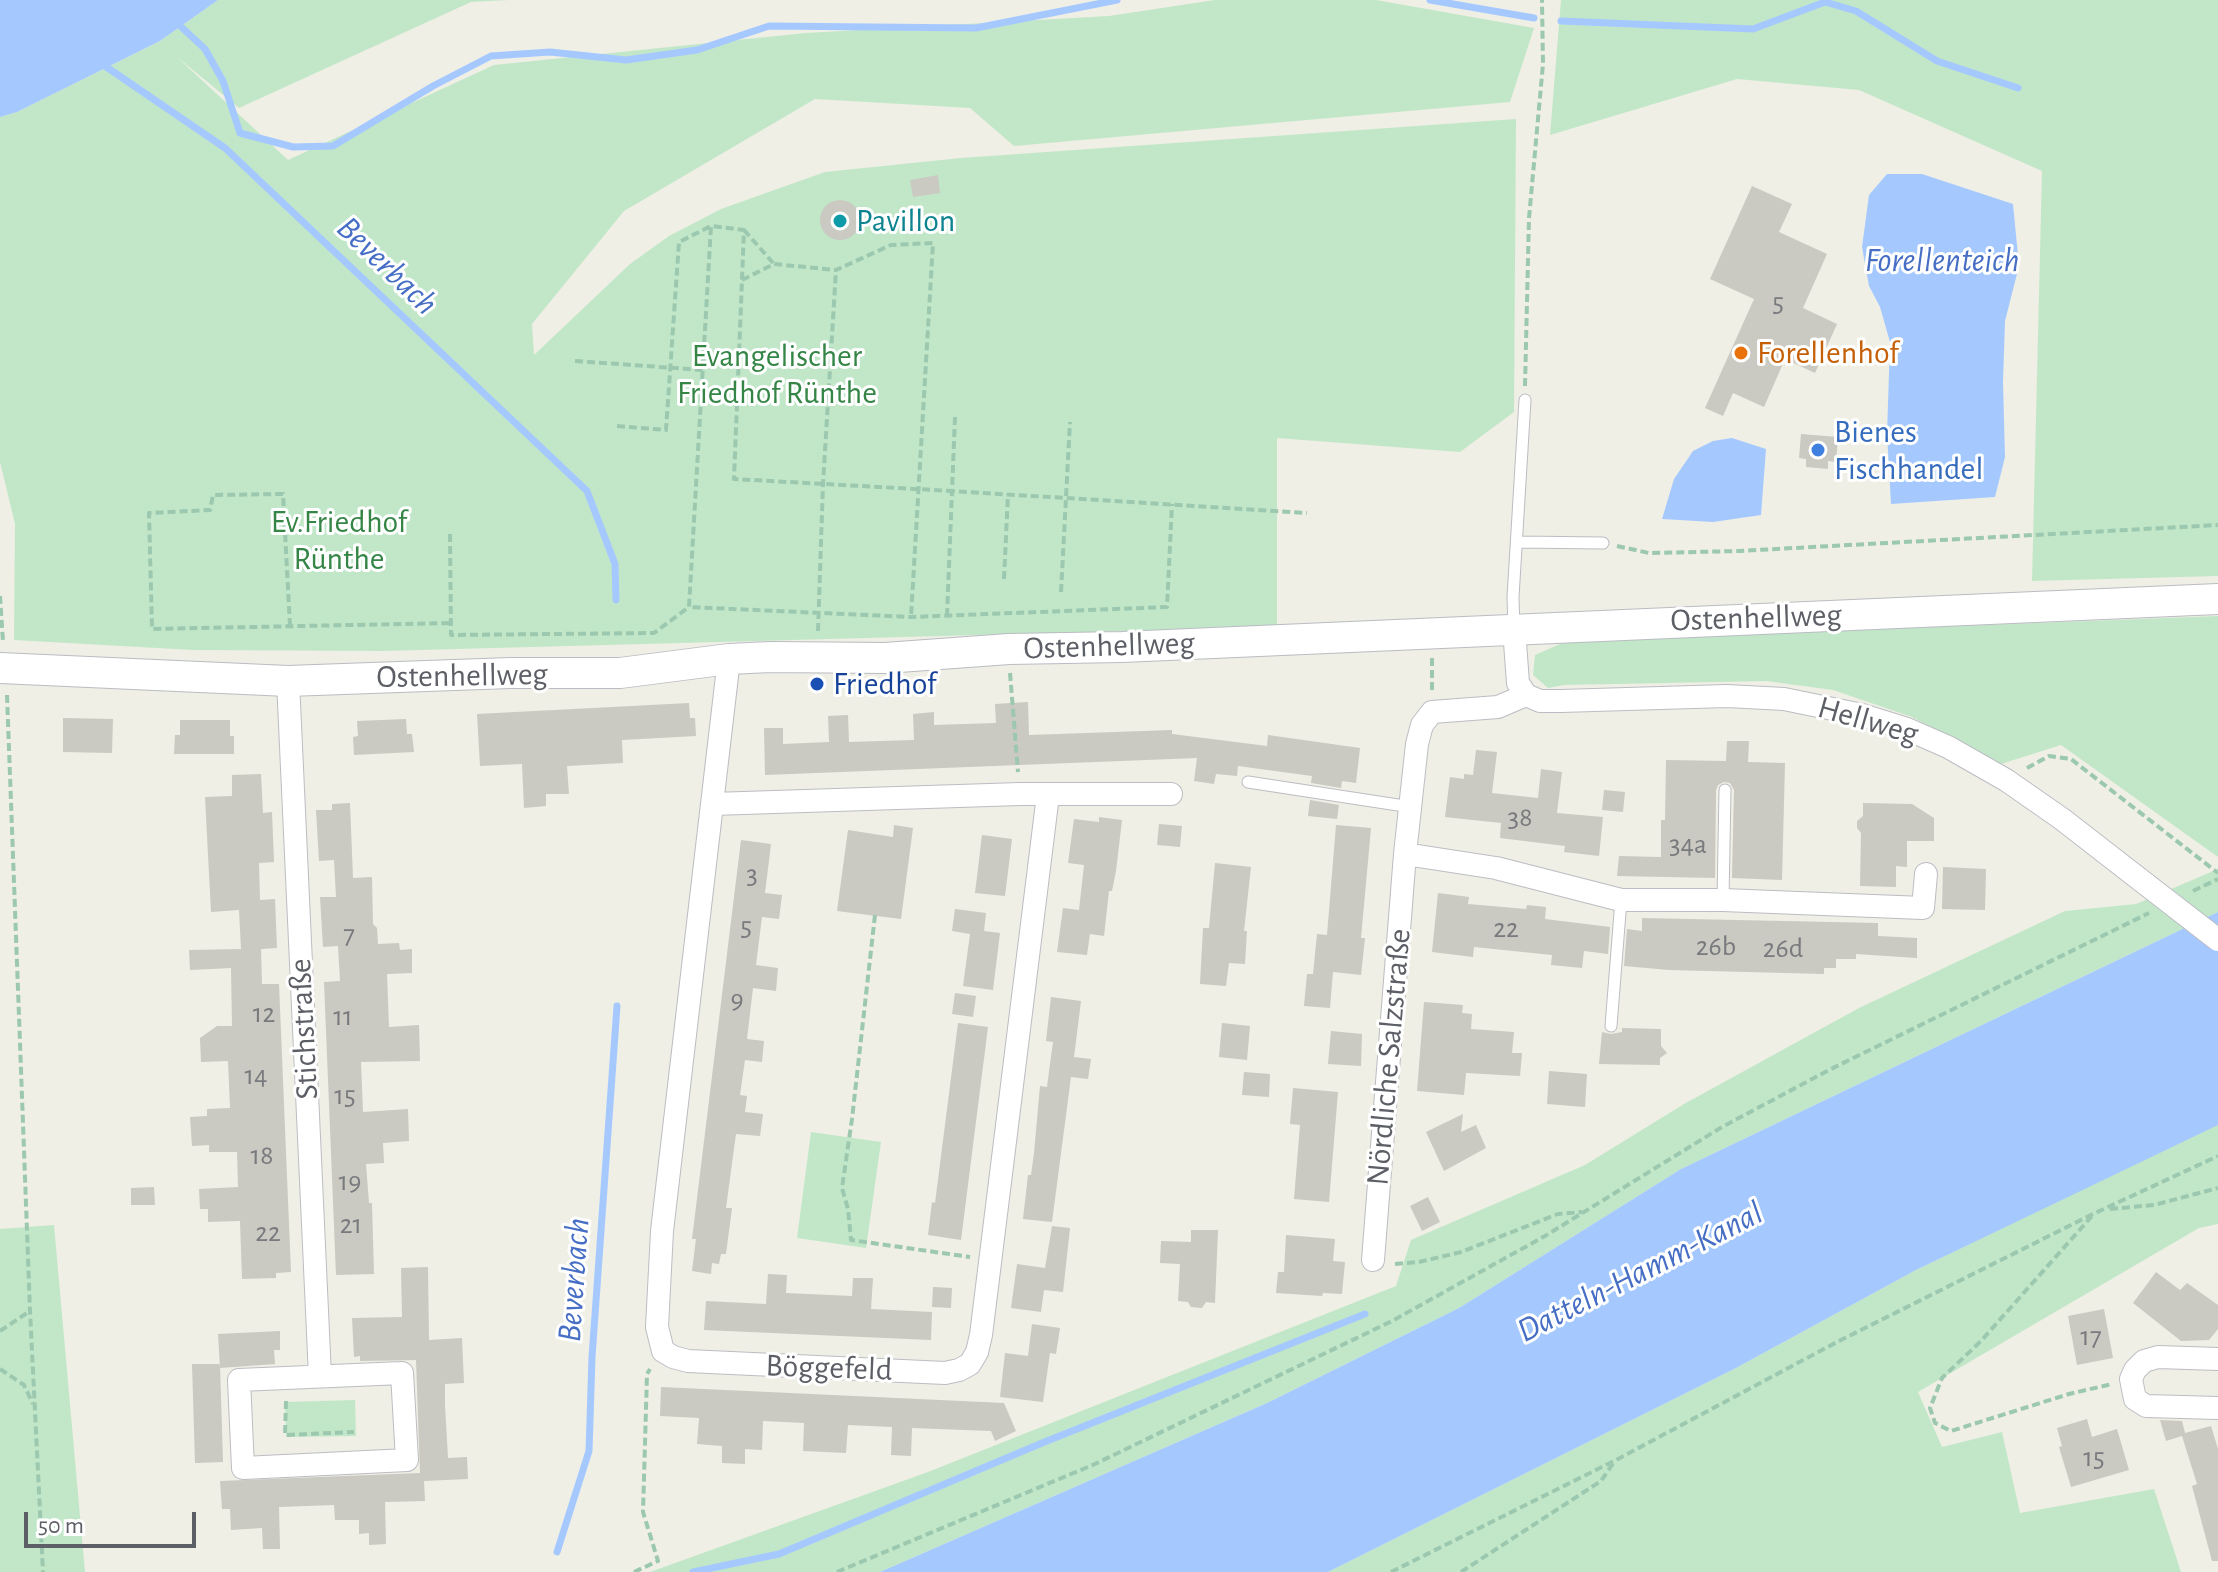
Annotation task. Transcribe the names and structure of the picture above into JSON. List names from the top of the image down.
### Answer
{
  "streets": {
    "main road": ["Ostenhellweg"],
    "street": [
      "Hellweg",
      "Stichstraße",
      "Nördliche Salzstraße",
      "Böggefeld"
    ]
  },
  "crossings": [
    ["Ostenhellweg", "Stichstraße"]
  ],
  "water": ["Forellenteich", "Beverbach", "Datteln-Hamm-Kanal"],
  "parks": ["Evangelischer Friedhof Rünthe", "Ev.Friedhof Rünthe"],
  "places": [
    "Pavillon",
    "Forellenhof",
    "Bienes Fischhandel",
    "Friedhof"
  ],
  "house_numbers": [
    "5",
    "38",
    "34a",
    "3",
    "5",
    "22",
    "7",
    "26b",
    "26d",
    "9",
    "12",
    "11",
    "14",
    "15",
    "18",
    "19",
    "21",
    "22",
    "17",
    "15"
  ],
  "scale_bar": "50 m"
}
